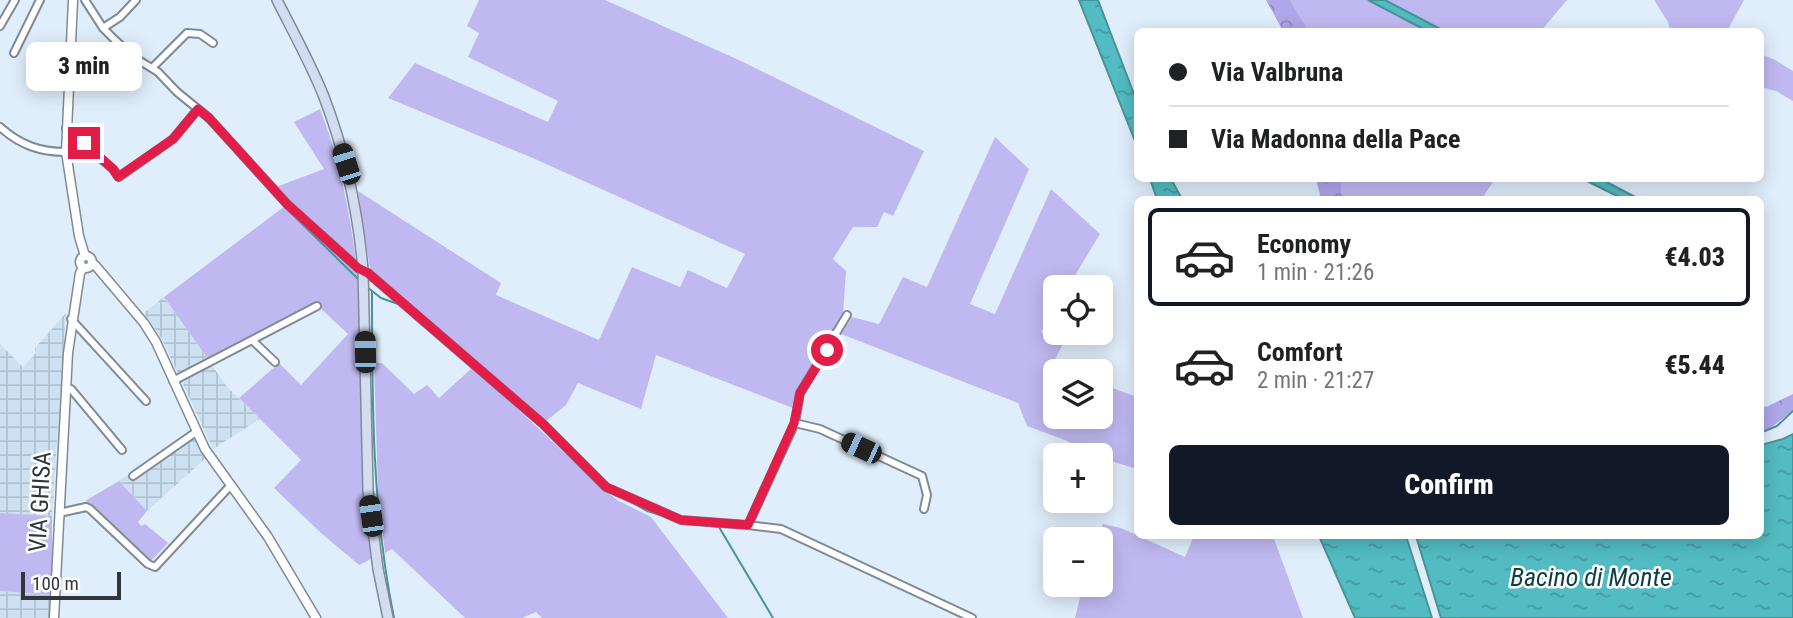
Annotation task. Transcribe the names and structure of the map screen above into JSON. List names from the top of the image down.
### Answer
{
  "streets": {
    "street": ["VIA GHISA"]
  },
  "water": ["Bacino di Monte"],
  "scale_bar": "100 m",
  "page": {
    "banner": ["Via Valbruna", "Via Madonna della Pace"],
    "bubble": "3 min",
    "list": [
      {
        "name": "Economy",
        "note": "1 min · 21:26",
        "value": "€4.03"
      },
      {
        "name": "Comfort",
        "note": "2 min · 21:27",
        "value": "€5.44"
      }
    ],
    "map_buttons": ["+", "−"],
    "buttons": "Confirm",
    "scale": "100 m"
  }
}
